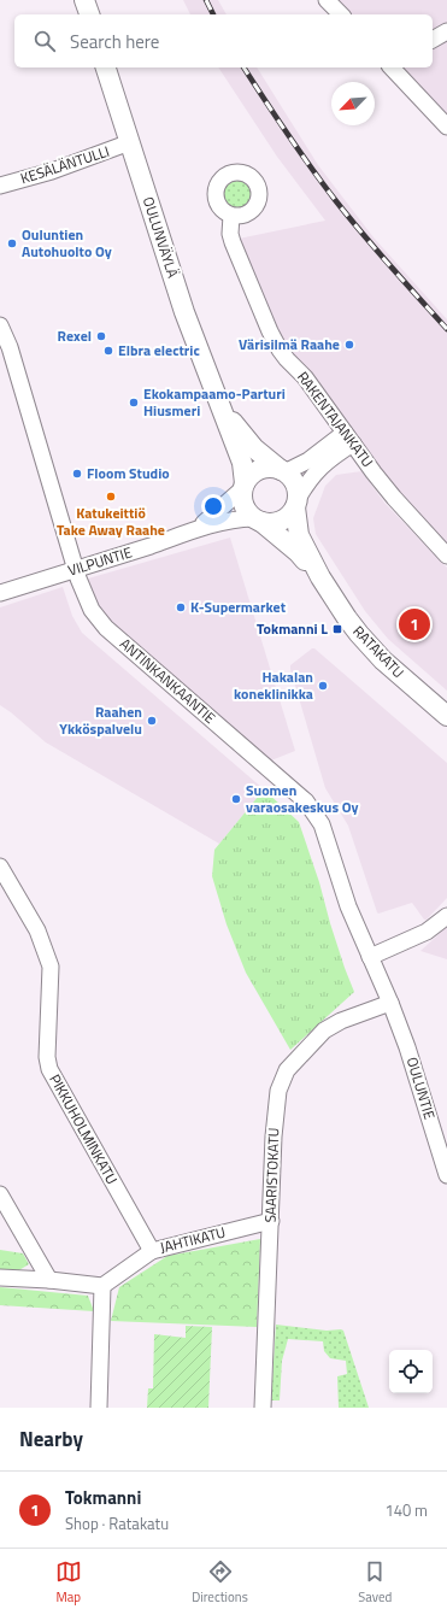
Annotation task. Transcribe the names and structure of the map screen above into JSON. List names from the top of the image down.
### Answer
{
  "streets": {
    "main road": ["OULUNVÄYLÄ", "RATAKATU"],
    "street": [
      "KESÄLÄNTULLI",
      "RAKENTAJANKATU",
      "VILPUNTIE",
      "ANTINKANKAANTIE",
      "OULUNTIE",
      "PIKKUHOLMINKATU",
      "SAARISTOKATU",
      "JAHTIKATU"
    ]
  },
  "crossings": [
    ["KESÄLÄNTULLI", "OULUNVÄYLÄ"],
    ["OULUNVÄYLÄ", "VILPUNTIE"],
    ["OULUNVÄYLÄ", "RATAKATU"],
    ["VILPUNTIE", "RATAKATU"],
    ["VILPUNTIE", "ANTINKANKAANTIE"],
    ["ANTINKANKAANTIE", "OULUNTIE"],
    ["ANTINKANKAANTIE", "SAARISTOKATU"],
    ["OULUNTIE", "SAARISTOKATU"],
    ["PIKKUHOLMINKATU", "JAHTIKATU"],
    ["SAARISTOKATU", "JAHTIKATU"]
  ],
  "places": {
    "other": [
      "Ouluntien Autohuolto Oy",
      "Rexel",
      "Värisilmä Raahe",
      "Elbra electric",
      "Ekokampaamo-Parturi Hiusmeri",
      "Floom Studio",
      "Katukeittiö Take Away Raahe",
      "K-Supermarket",
      "Hakalan koneklinikka",
      "Raahen Ykköspalvelu",
      "Suomen varaosakeskus Oy"
    ],
    "transit": ["Tokmanni L"]
  },
  "north": "bottom left",
  "page": {
    "search": "Search here",
    "pins": "1",
    "heading": "Nearby",
    "list": [
      {
        "mark": "1",
        "name": "Tokmanni",
        "note": "Shop · Ratakatu",
        "value": "140 m"
      }
    ],
    "nav": ["Map", "Directions", "Saved"]
  }
}
